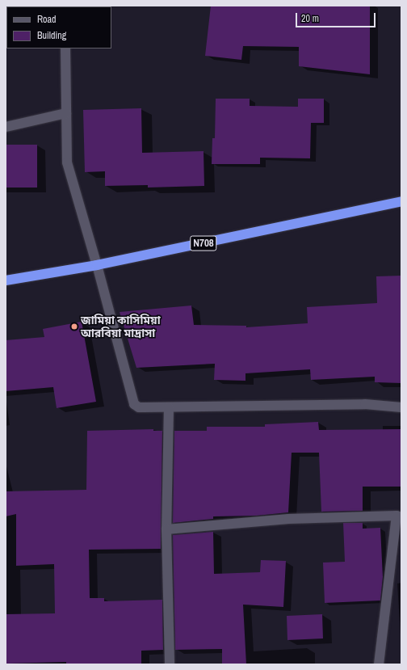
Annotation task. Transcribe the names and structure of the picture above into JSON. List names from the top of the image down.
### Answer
{
  "streets": {
    "highway": ["N708"]
  },
  "places": ["জামিয়া কাসিমিয়া আরবিয়া মাদ্রাসা"],
  "legend": ["Road", "Building"],
  "scale_bar": "20 m"
}
